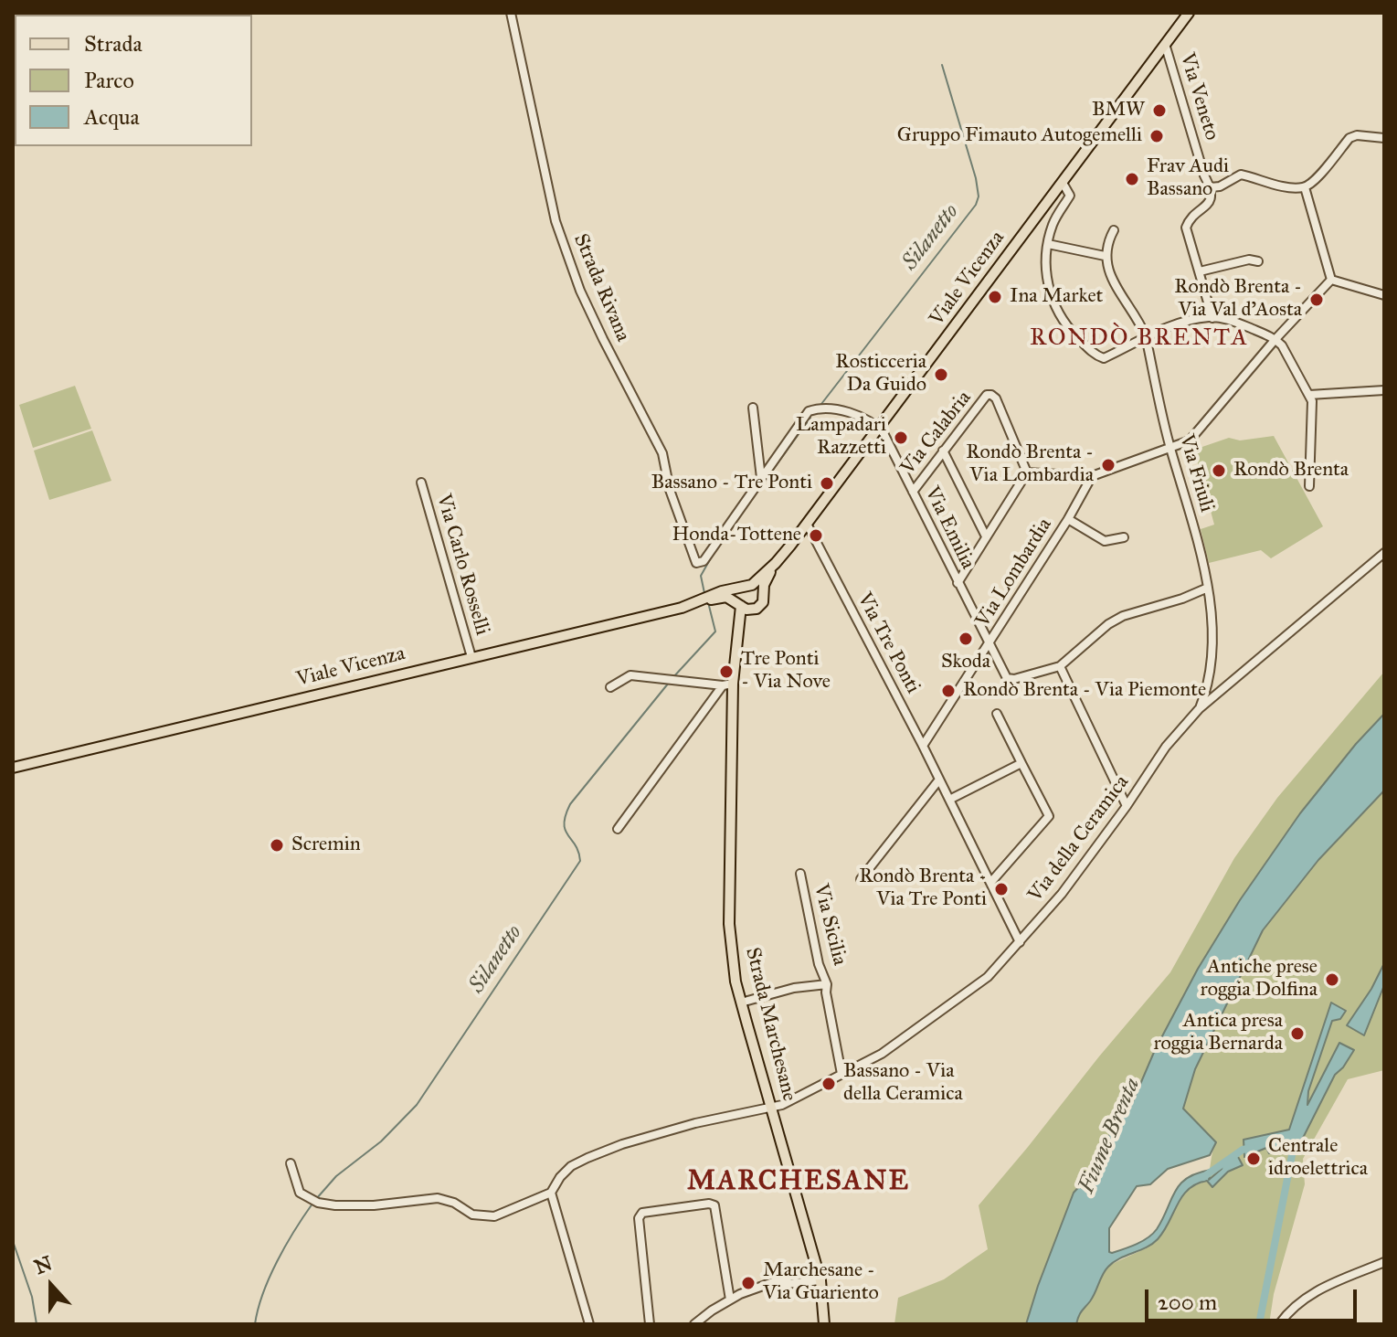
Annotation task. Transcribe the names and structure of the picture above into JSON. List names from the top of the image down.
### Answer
{
  "streets": {
    "main road": ["Viale Vicenza", "Strada Marchesane"],
    "street": [
      "Via Veneto",
      "Strada Rivana",
      "Via Calabria",
      "Via Friuli",
      "Via Emilia",
      "Via Carlo Rosselli",
      "Via Lombardia",
      "Via Tre Ponti",
      "Via della Ceramica",
      "Via Sicilia"
    ]
  },
  "crossings": [
    ["Via Veneto", "Viale Vicenza"],
    ["Viale Vicenza", "Via Emilia"],
    ["Viale Vicenza", "Via Carlo Rosselli"],
    ["Viale Vicenza", "Via Tre Ponti"],
    ["Viale Vicenza", "Strada Marchesane"],
    ["Via Calabria", "Via Emilia"],
    ["Via Friuli", "Via della Ceramica"],
    ["Via Emilia", "Via Lombardia"],
    ["Via Lombardia", "Via Tre Ponti"],
    ["Via Tre Ponti", "Via della Ceramica"],
    ["Via della Ceramica", "Via Sicilia"],
    ["Via della Ceramica", "Strada Marchesane"],
    ["Via Sicilia", "Strada Marchesane"]
  ],
  "districts": ["RONDÒ BRENTA", "MARCHESANE"],
  "water": ["Silanetto", "Fiume Brenta"],
  "places": [
    "BMW",
    "Gruppo Fimauto Autogemelli",
    "Frav Audi Bassano",
    "Ina Market",
    "Rondò Brenta - Via Val d'Aosta",
    "Rosticceria Da Guido",
    "Lampadari Razzetti",
    "Rondò Brenta - Via Lombardia",
    "Rondò Brenta",
    "Bassano - Tre Ponti",
    "Honda-Tottene",
    "Skoda",
    "Tre Ponti - Via Nove",
    "Rondò Brenta - Via Piemonte",
    "Scremin",
    "Rondò Brenta - Via Tre Ponti",
    "Antiche prese roggia Dolfina",
    "Antica presa roggia Bernarda",
    "Bassano - Via della Ceramica",
    "Centrale idroelettrica",
    "Marchesane - Via Guariento"
  ],
  "legend": ["Strada", "Parco", "Acqua"],
  "scale_bar": "200 m",
  "north": "top"
}
